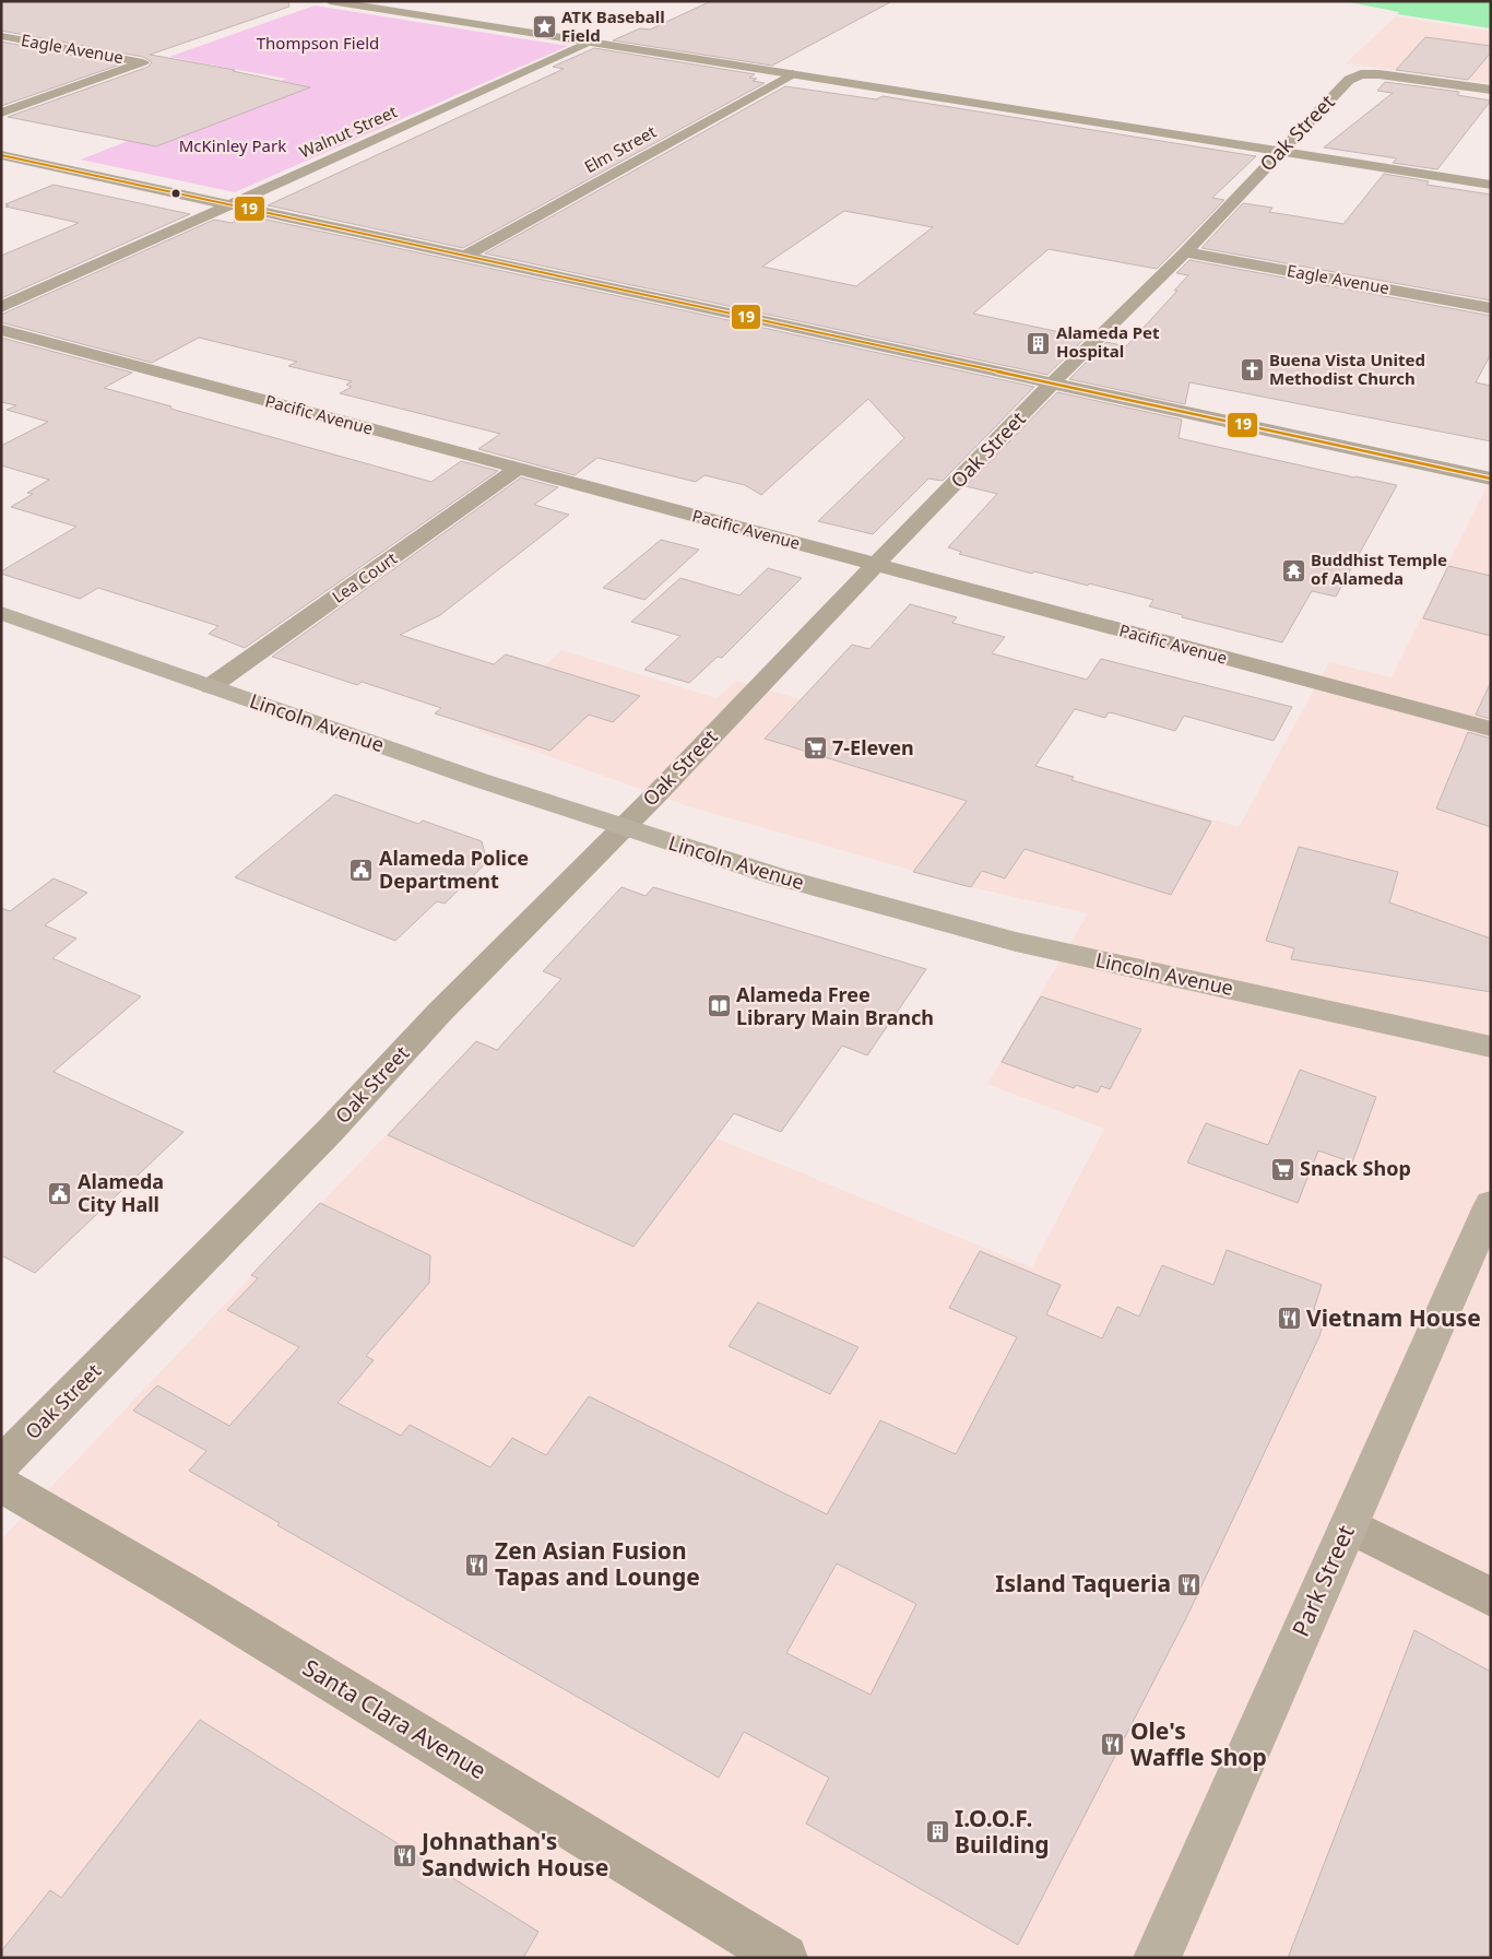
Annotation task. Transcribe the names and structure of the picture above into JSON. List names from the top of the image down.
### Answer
{
  "streets": {
    "main road": ["Lincoln Avenue", "Park Street"],
    "street": [
      "Eagle Avenue",
      "Walnut Street",
      "Oak Street",
      "Elm Street",
      "Pacific Avenue",
      "Lea Court",
      "Santa Clara Avenue"
    ]
  },
  "crossings": [
    ["Eagle Avenue", "Oak Street"],
    ["Oak Street", "Pacific Avenue"],
    ["Oak Street", "Lincoln Avenue"],
    ["Pacific Avenue", "Lea Court"],
    ["Lea Court", "Lincoln Avenue"]
  ],
  "parks": ["Thompson Field", "McKinley Park"],
  "places": {
    "place": ["ATK Baseball Field"],
    "building": ["Alameda Pet Hospital", "I.O.O.F. Building"],
    "church": ["Buena Vista United Methodist Church"],
    "temple": ["Buddhist Temple of Alameda"],
    "supermarket": ["7-Eleven", "Snack Shop"],
    "public building": ["Alameda Police Department", "Alameda City Hall"],
    "library": ["Alameda Free Library Main Branch"],
    "restaurant": [
      "Vietnam House",
      "Zen Asian Fusion Tapas and Lounge",
      "Island Taqueria",
      "Ole's Waffle Shop",
      "Johnathan's Sandwich House"
    ]
  },
  "lines": ["transit line 19"]
}
